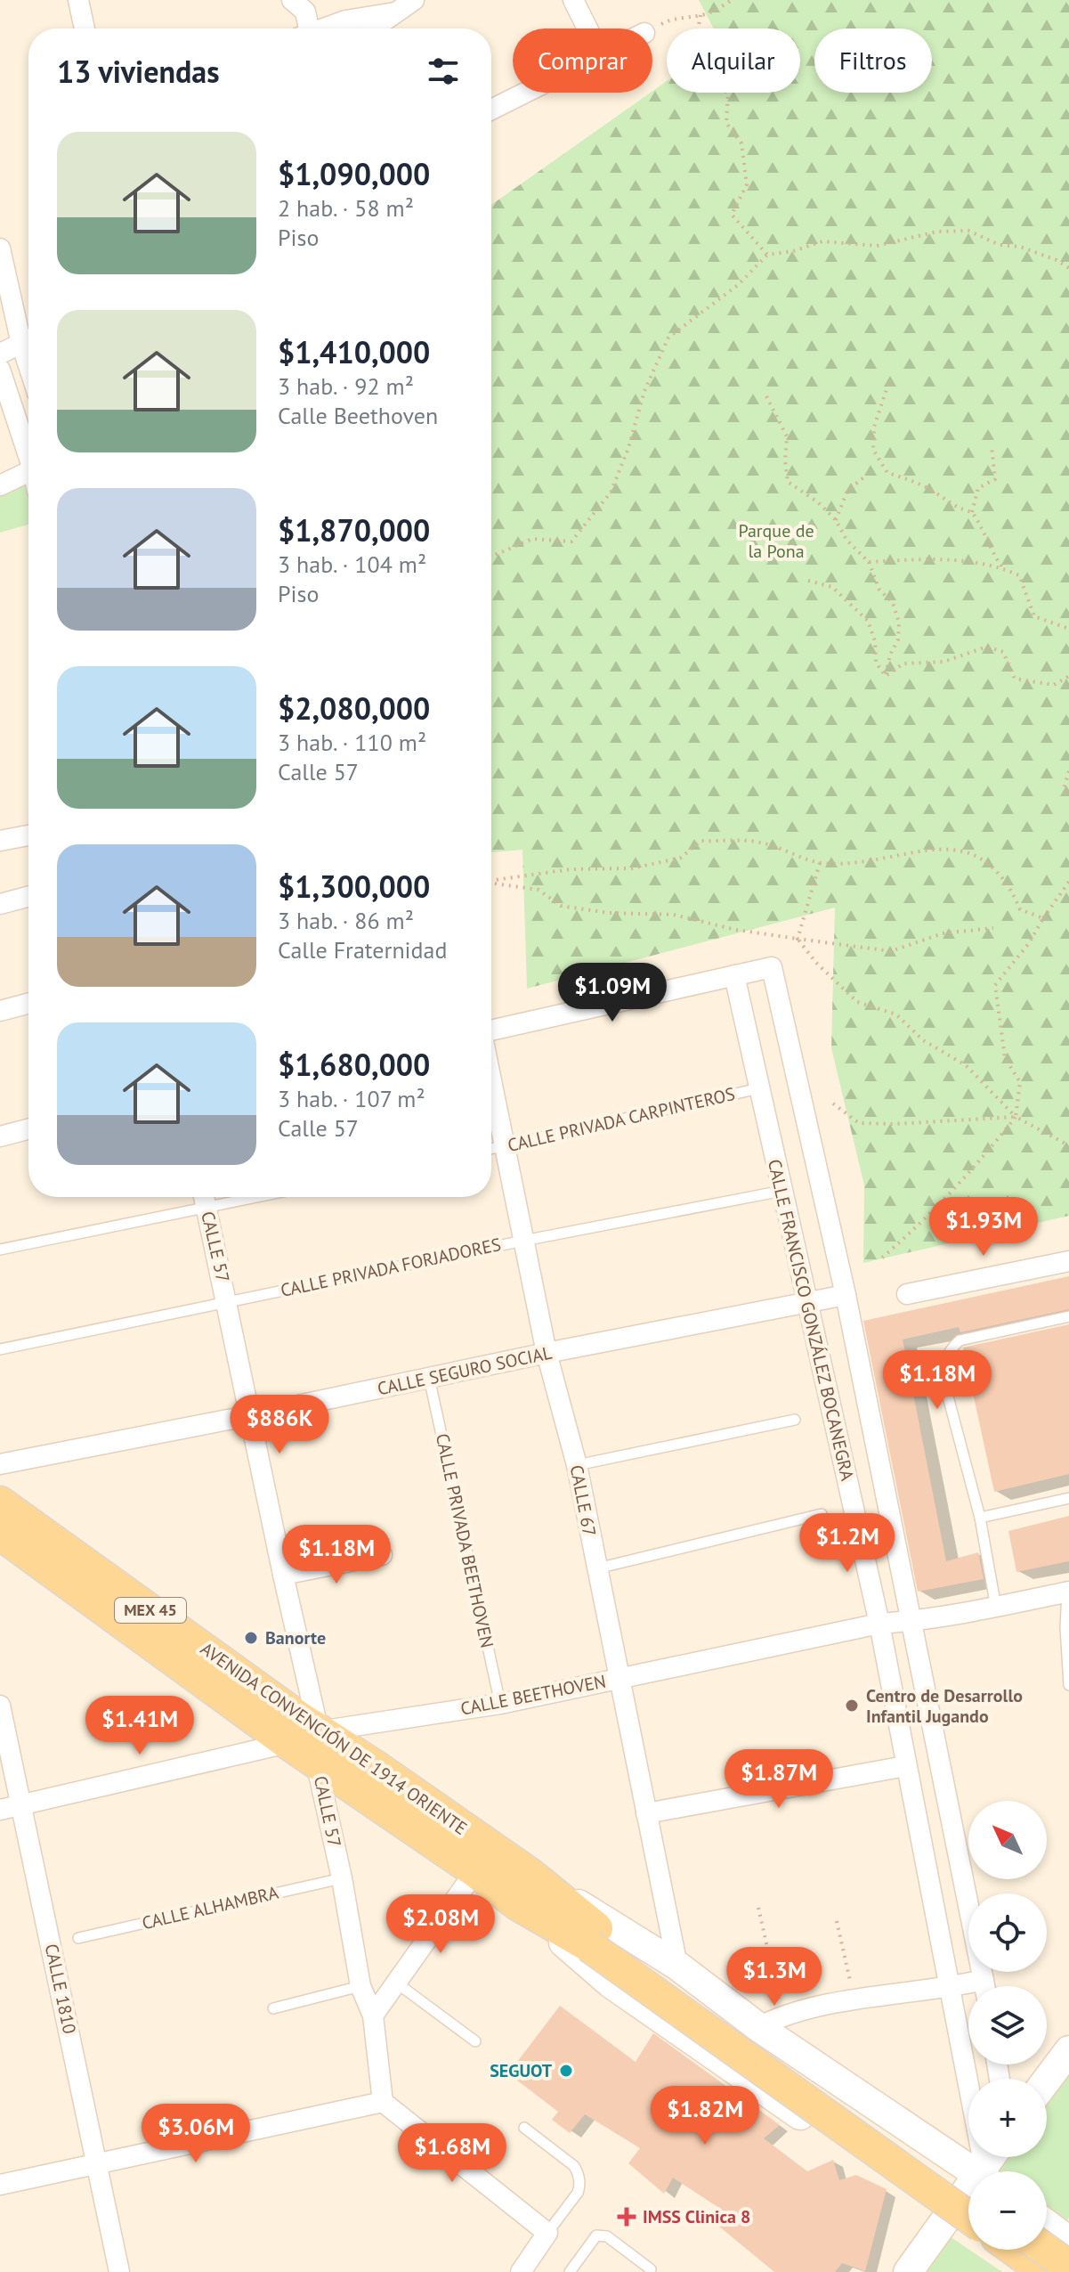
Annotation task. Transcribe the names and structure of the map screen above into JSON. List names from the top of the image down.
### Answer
{
  "streets": {
    "main road": ["MEX 45", "AVENIDA CONVENCIÓN DE 1914 ORIENTE"],
    "street": [
      "CALLE 57",
      "CALLE FRANCISCO GONZÁLEZ BOCANEGRA",
      "CALLE SEGURO SOCIAL",
      "CALLE 67",
      "CALLE BEETHOVEN",
      "CALLE 1810"
    ],
    "lane": [
      "CALLE PRIVADA CARPINTEROS",
      "CALLE PRIVADA FORJADORES",
      "CALLE PRIVADA BEETHOVEN",
      "CALLE ALHAMBRA"
    ]
  },
  "crossings": [
    ["CALLE PRIVADA CARPINTEROS", "CALLE FRANCISCO GONZÁLEZ BOCANEGRA"],
    ["CALLE PRIVADA CARPINTEROS", "CALLE 67"],
    ["CALLE 57", "CALLE PRIVADA FORJADORES"],
    ["CALLE 57", "CALLE SEGURO SOCIAL"],
    ["CALLE 57", "CALLE BEETHOVEN"],
    ["CALLE 57", "AVENIDA CONVENCIÓN DE 1914 ORIENTE"],
    ["CALLE 57", "CALLE ALHAMBRA"],
    ["CALLE PRIVADA FORJADORES", "CALLE FRANCISCO GONZÁLEZ BOCANEGRA"],
    ["CALLE PRIVADA FORJADORES", "CALLE 67"],
    ["CALLE FRANCISCO GONZÁLEZ BOCANEGRA", "CALLE SEGURO SOCIAL"],
    ["CALLE FRANCISCO GONZÁLEZ BOCANEGRA", "CALLE BEETHOVEN"],
    ["CALLE SEGURO SOCIAL", "CALLE 67"],
    ["CALLE SEGURO SOCIAL", "CALLE PRIVADA BEETHOVEN"],
    ["CALLE 67", "CALLE BEETHOVEN"],
    ["CALLE 67", "AVENIDA CONVENCIÓN DE 1914 ORIENTE"],
    ["CALLE PRIVADA BEETHOVEN", "CALLE BEETHOVEN"],
    ["CALLE BEETHOVEN", "AVENIDA CONVENCIÓN DE 1914 ORIENTE"]
  ],
  "parks": ["Parque de la Pona"],
  "places": {
    "other": ["Banorte", "Centro de Desarrollo Infantil Jugando", "SEGUOT"],
    "health": ["IMSS Clinica 8"]
  },
  "north": "top left",
  "page": {
    "chip": ["Comprar", "Alquilar", "Filtros"],
    "heading": "13 viviendas",
    "list": [
      {
        "name": "$1,090,000",
        "note": "2 hab. · 58 m² · Piso"
      },
      {
        "name": "$1,410,000",
        "note": "3 hab. · 92 m² · Calle Beethoven"
      },
      {
        "name": "$1,870,000",
        "note": "3 hab. · 104 m² · Piso"
      },
      {
        "name": "$2,080,000",
        "note": "3 hab. · 110 m² · Calle 57"
      },
      {
        "name": "$1,300,000",
        "note": "3 hab. · 86 m² · Calle Fraternidad"
      },
      {
        "name": "$1,680,000",
        "note": "3 hab. · 107 m² · Calle 57"
      }
    ],
    "price": [
      "$1.09M",
      "$1.93M",
      "$1.18M",
      "$886K",
      "$1.2M",
      "$1.18M",
      "$1.41M",
      "$1.87M",
      "$2.08M",
      "$1.3M",
      "$1.82M",
      "$3.06M",
      "$1.68M"
    ],
    "map_buttons": ["+", "−"]
  }
}
